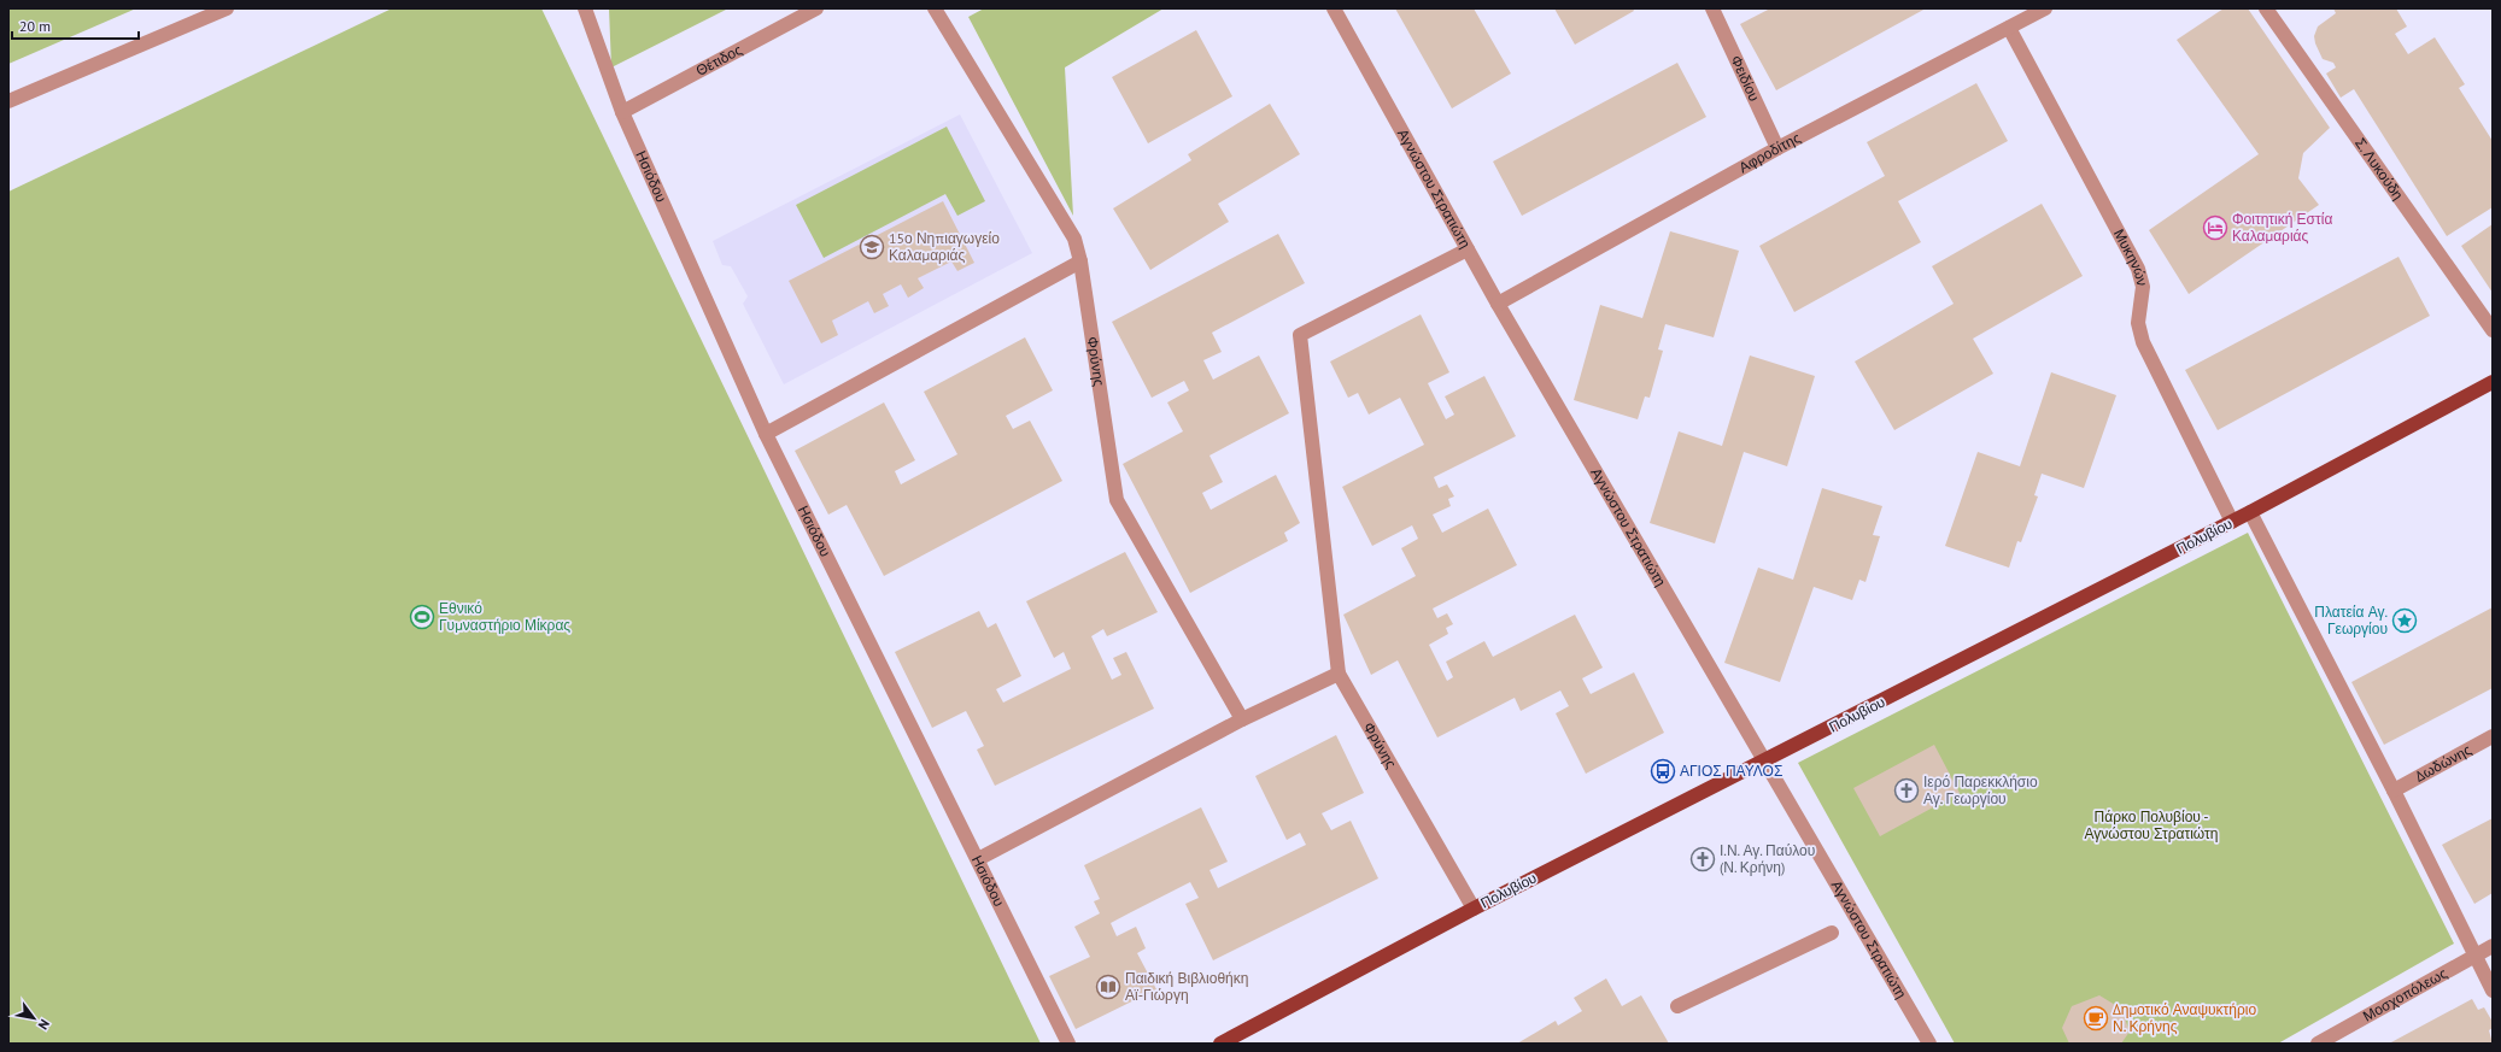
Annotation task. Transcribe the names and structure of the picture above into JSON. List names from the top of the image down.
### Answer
{
  "streets": {
    "main road": ["Πολυβίου"],
    "street": [
      "Θέτιδος",
      "Φειδίου",
      "Αφροδίτης",
      "Σ. Λυκούδη",
      "Ησιόδου",
      "Αγνώστου Στρατιώτη",
      "Μυκηνών",
      "Φρύνης",
      "Δωδώνης",
      "Μοσχοπόλεως"
    ]
  },
  "crossings": [
    ["Θέτιδος", "Ησιόδου"],
    ["Φειδίου", "Αφροδίτης"],
    ["Αφροδίτης", "Αγνώστου Στρατιώτη"],
    ["Αφροδίτης", "Μυκηνών"],
    ["Αγνώστου Στρατιώτη", "Πολυβίου"],
    ["Μυκηνών", "Πολυβίου"],
    ["Φρύνης", "Πολυβίου"]
  ],
  "parks": ["Πάρκο Πολυβίου - Αγνώστου Στρατιώτη"],
  "places": {
    "hotel": ["Φοιτητική Εστία Καλαμαριάς"],
    "school or university": ["15ο Νηπιαγωγείο Καλαμαριάς"],
    "sports": ["Εθνικό Γυμναστήριο Μίκρας"],
    "place": ["Πλατεία Αγ. Γεωργίου"],
    "bus stop": ["ΑΓΙΟΣ ΠΑΥΛΟΣ"],
    "church": ["Ιερό Παρεκκλήσιο Αγ. Γεωργίου", "Ι.Ν. Αγ. Παύλου (Ν. Κρήνη)"],
    "library": ["Παιδική Βιβλιοθήκη Αϊ-Γιώργη"],
    "cafe": ["Δημοτικό Αναψυκτήριο Ν. Κρήνης"]
  },
  "scale_bar": "20 m",
  "north": "bottom right"
}
